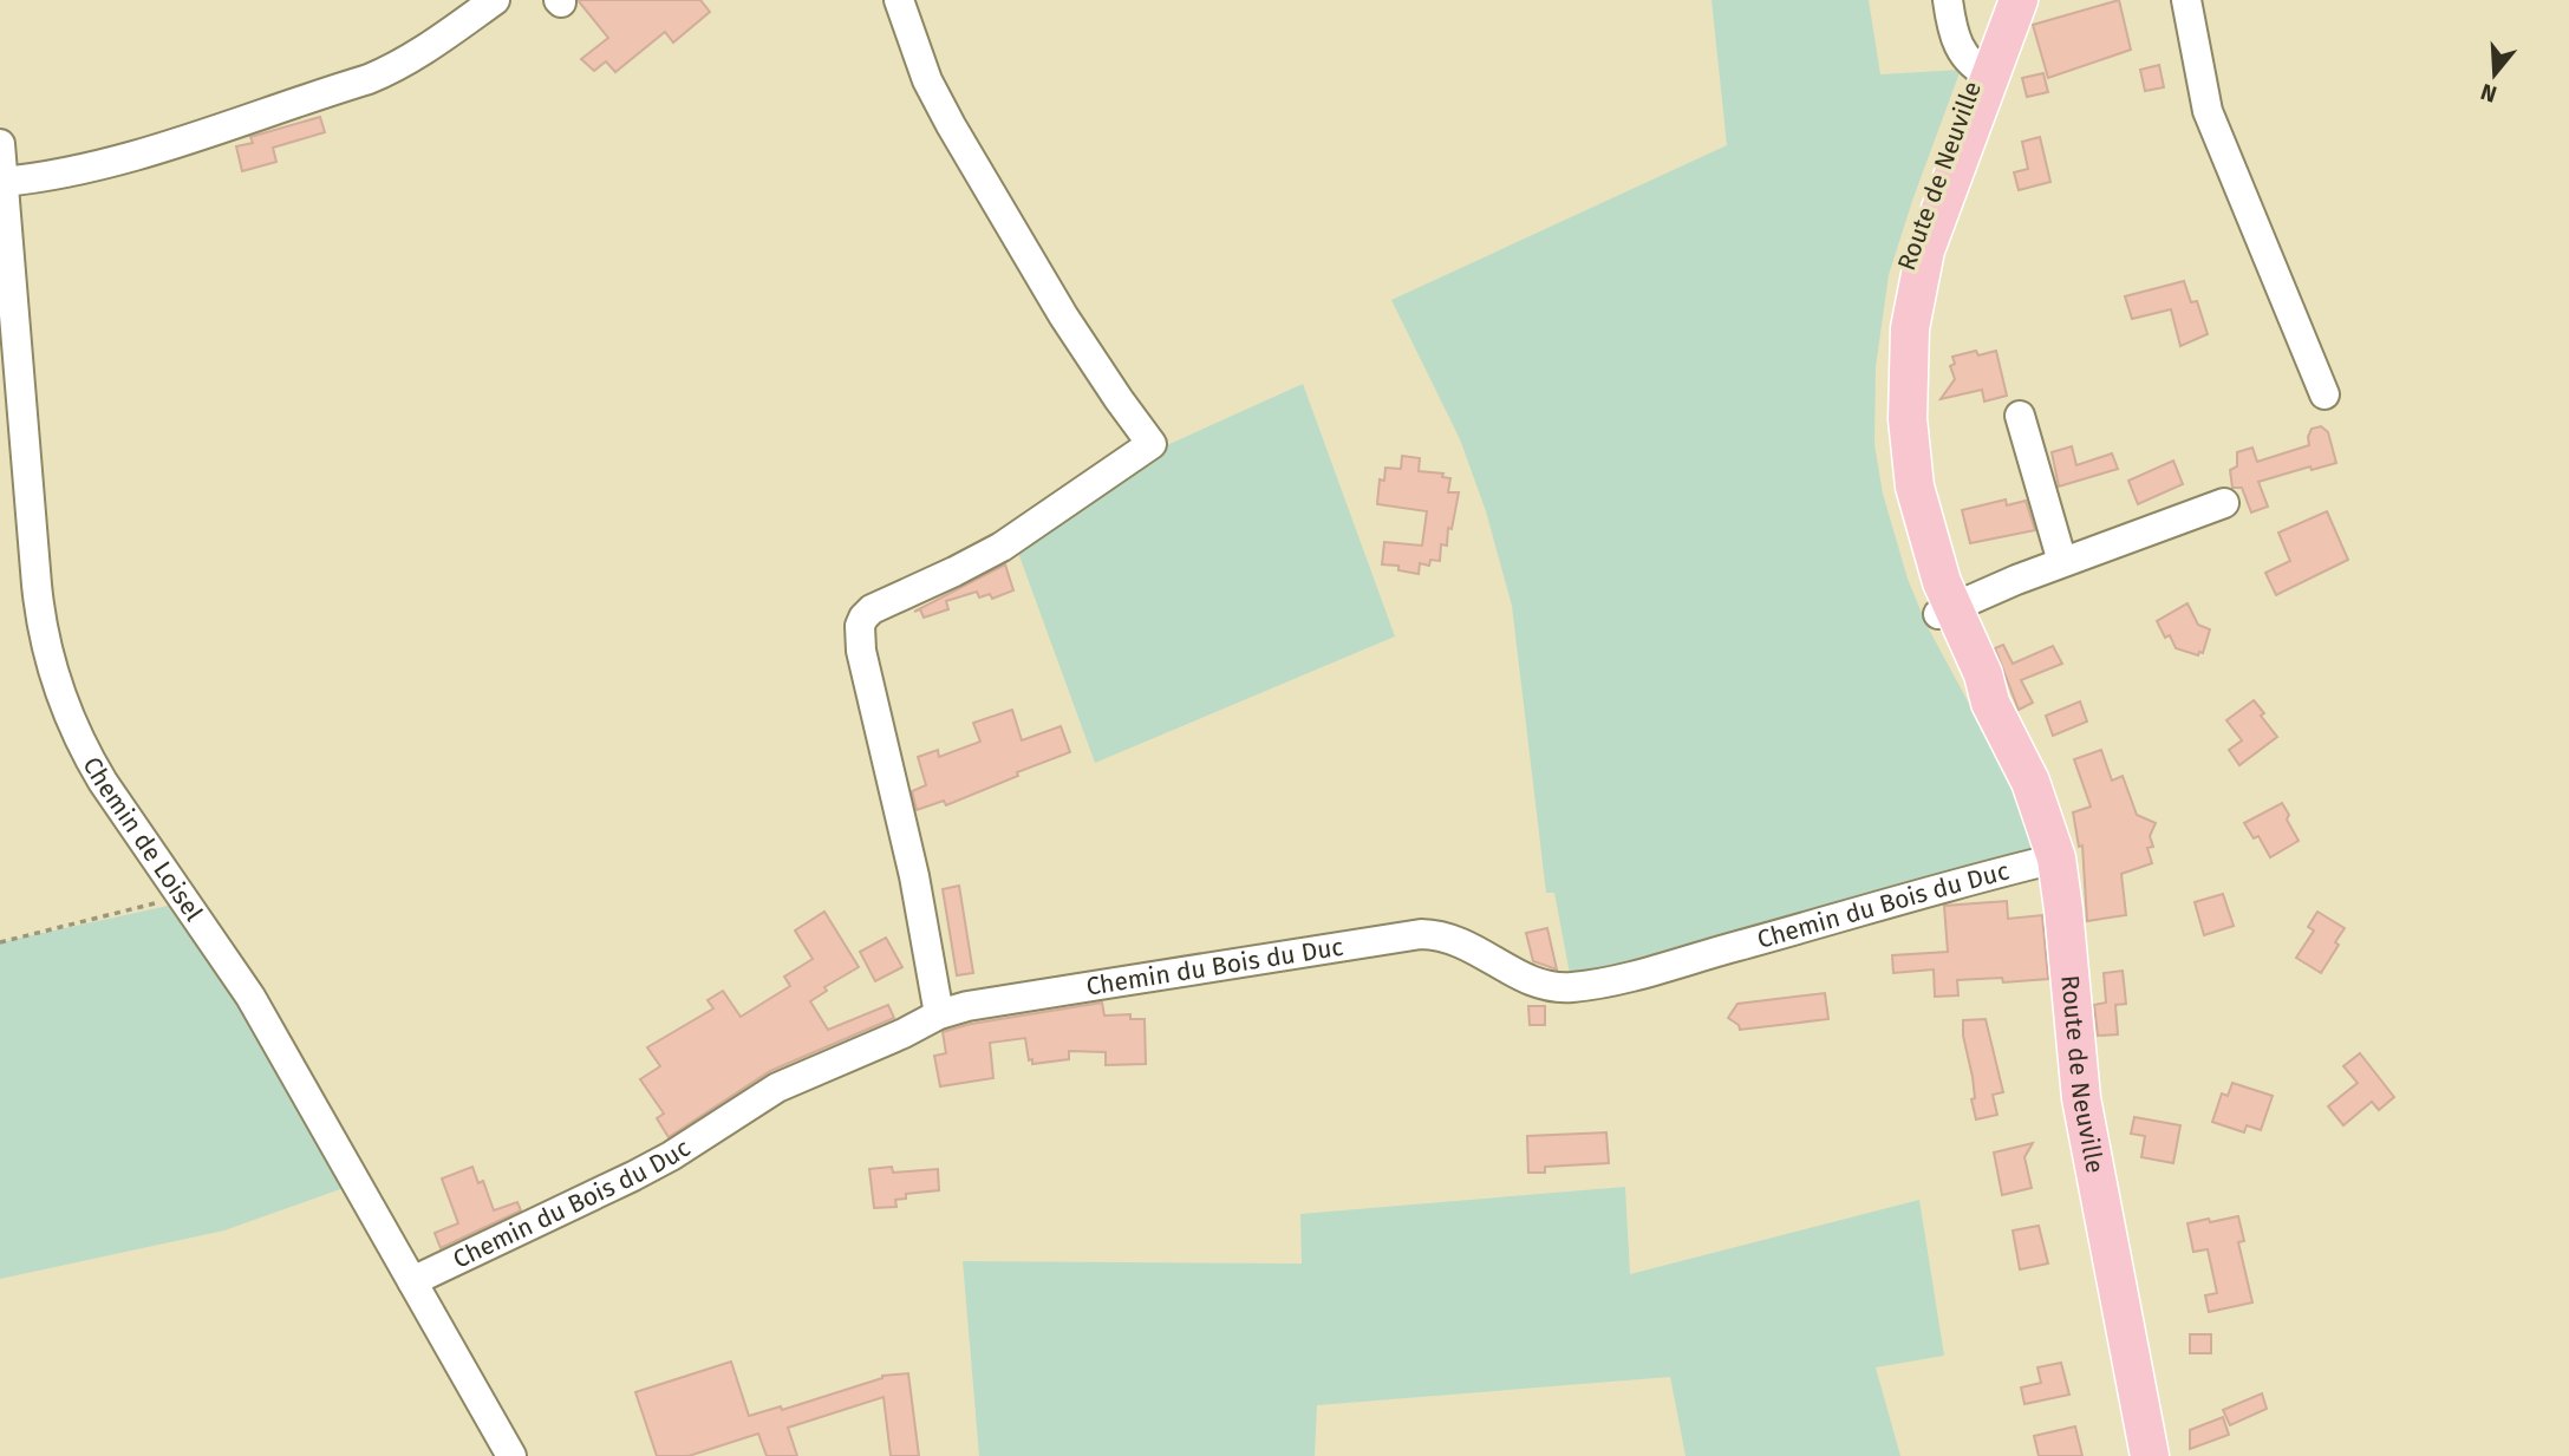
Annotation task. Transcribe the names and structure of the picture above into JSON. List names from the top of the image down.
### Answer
{
  "streets": {
    "main road": ["Route de Neuville"],
    "street": ["Chemin de Loisel", "Chemin du Bois du Duc"]
  },
  "crossings": [
    ["Route de Neuville", "Chemin du Bois du Duc"],
    ["Chemin de Loisel", "Chemin du Bois du Duc"]
  ],
  "north": "bottom"
}
